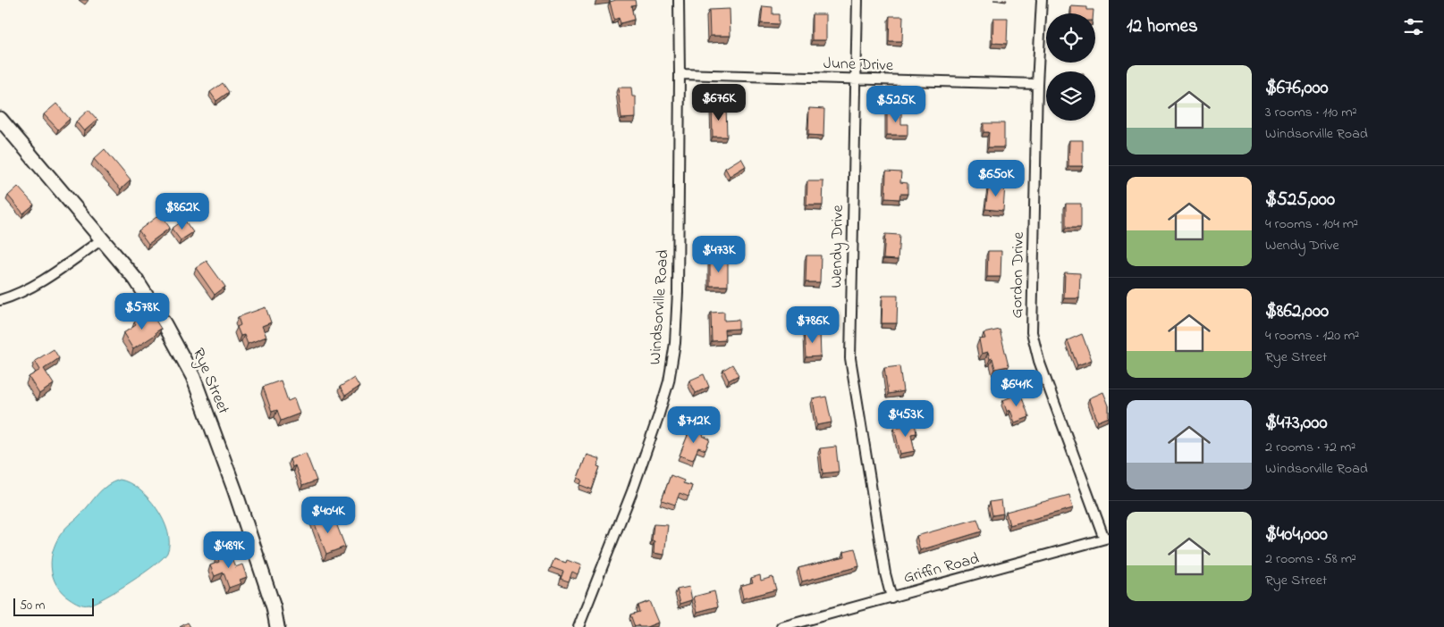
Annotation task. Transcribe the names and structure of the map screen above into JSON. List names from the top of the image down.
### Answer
{
  "streets": {
    "street": [
      "June Drive",
      "Wendy Drive",
      "Gordon Drive",
      "Windsorville Road",
      "Rye Street",
      "Griffin Road"
    ]
  },
  "crossings": [
    ["June Drive", "Wendy Drive"],
    ["June Drive", "Gordon Drive"],
    ["June Drive", "Windsorville Road"],
    ["Wendy Drive", "Griffin Road"],
    ["Gordon Drive", "Griffin Road"]
  ],
  "scale_bar": "50 m",
  "page": {
    "heading": "12 homes",
    "list": [
      {
        "name": "$676,000",
        "note": "3 rooms · 110 m² · Windsorville Road"
      },
      {
        "name": "$525,000",
        "note": "4 rooms · 104 m² · Wendy Drive"
      },
      {
        "name": "$862,000",
        "note": "4 rooms · 120 m² · Rye Street"
      },
      {
        "name": "$473,000",
        "note": "2 rooms · 72 m² · Windsorville Road"
      },
      {
        "name": "$404,000",
        "note": "2 rooms · 58 m² · Rye Street"
      }
    ],
    "price": [
      "$676K",
      "$525K",
      "$650K",
      "$862K",
      "$473K",
      "$578K",
      "$786K",
      "$641K",
      "$453K",
      "$712K",
      "$404K",
      "$489K"
    ],
    "scale": "50 m"
  }
}
